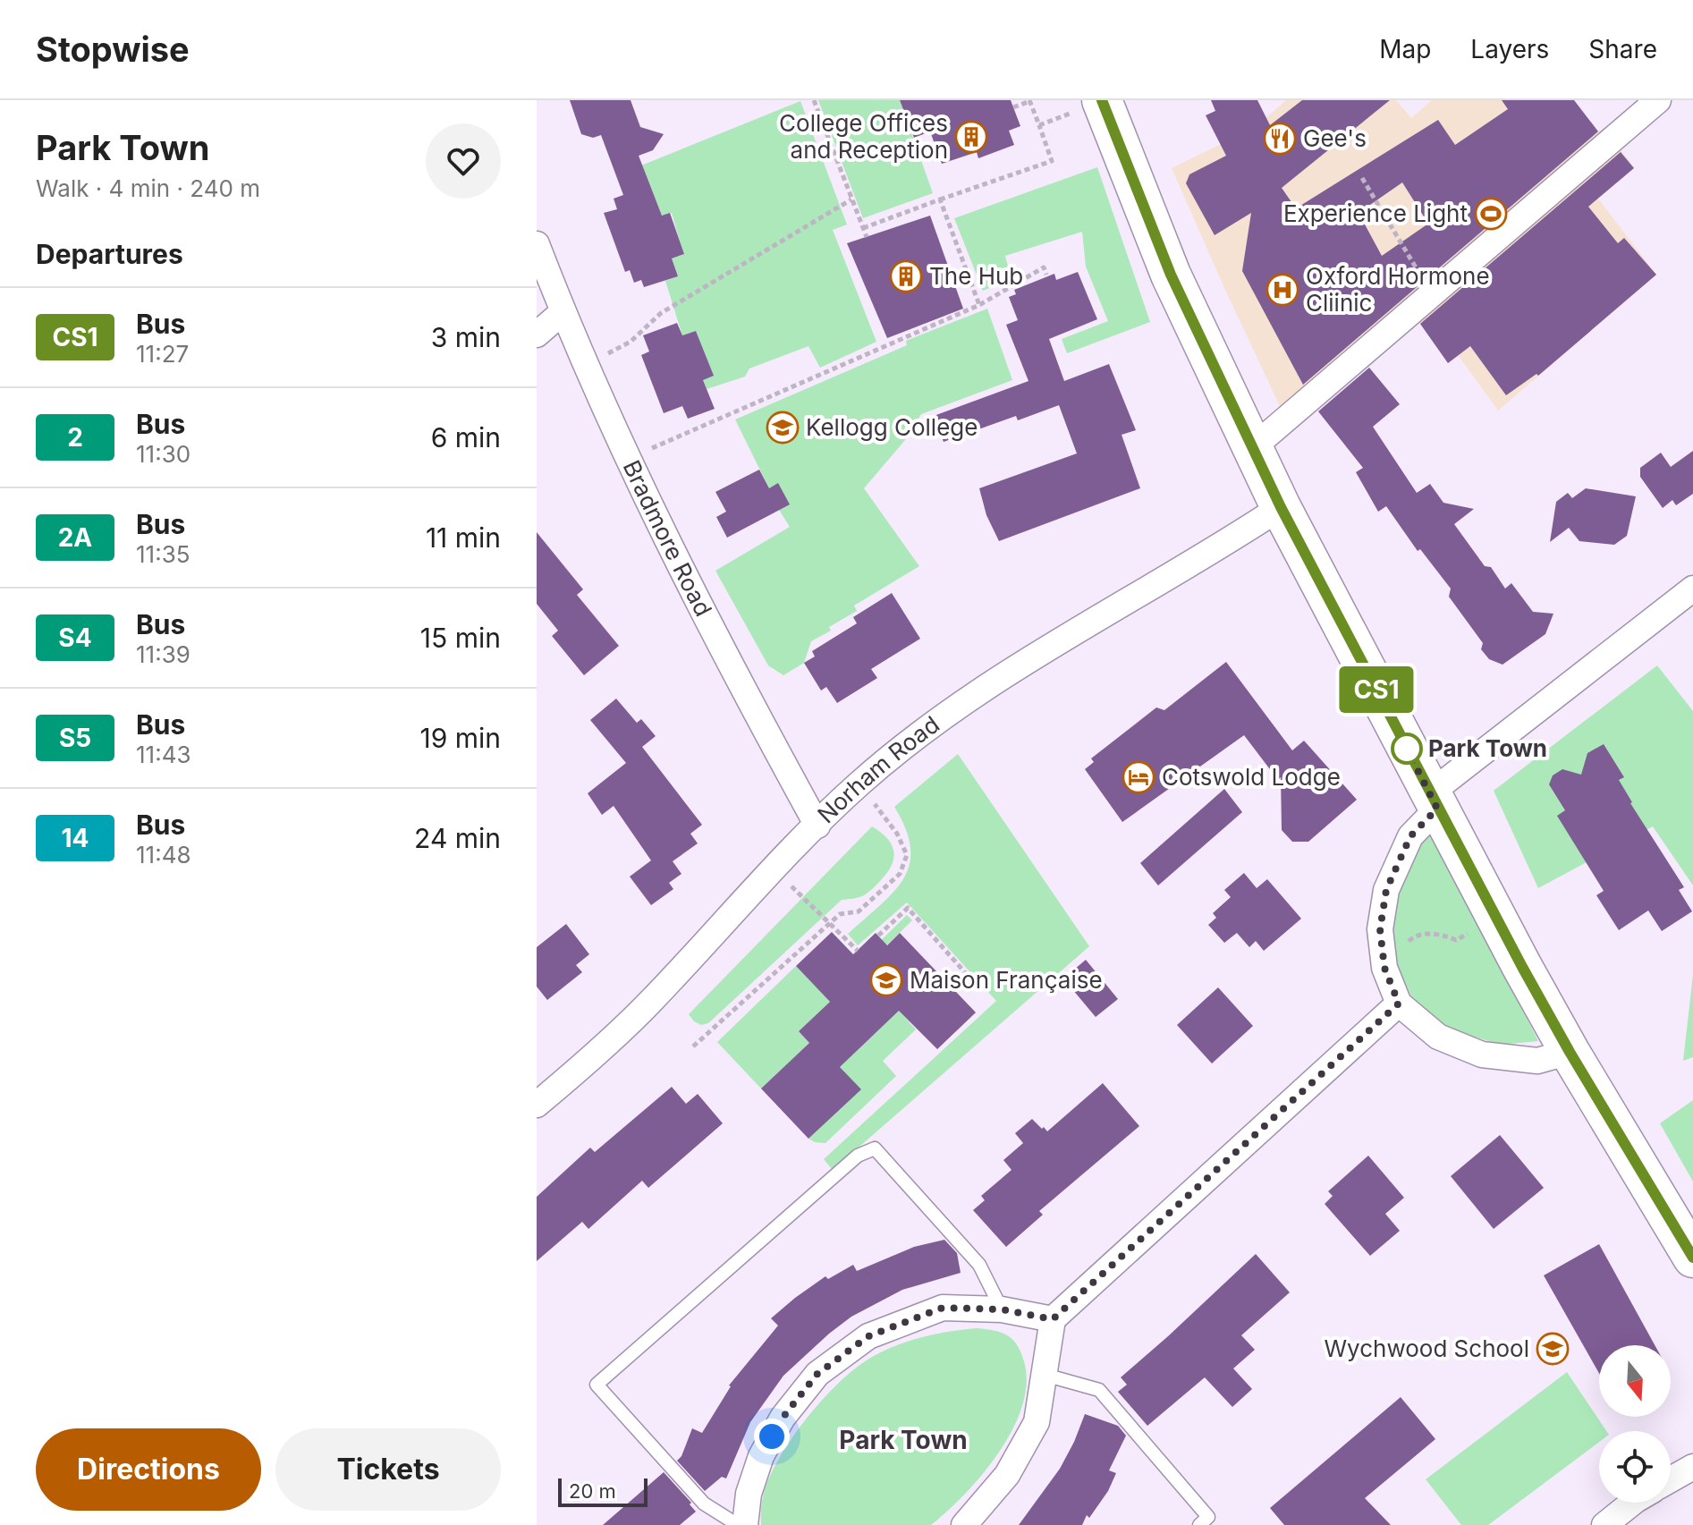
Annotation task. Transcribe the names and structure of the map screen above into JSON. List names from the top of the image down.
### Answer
{
  "streets": {
    "street": ["Bradmore Road", "Norham Road"]
  },
  "crossings": [
    ["Bradmore Road", "Norham Road"]
  ],
  "districts": ["Park Town"],
  "places": {
    "building": ["College Offices and Reception", "The Hub"],
    "restaurant": ["Gee's"],
    "sports": ["Experience Light"],
    "hospital": ["Oxford Hormone Cliinic"],
    "school or university": ["Kellogg College", "Maison Française", "Wychwood School"],
    "other": ["Park Town"],
    "hotel": ["Cotswold Lodge"]
  },
  "lines": ["bus line CS1"],
  "scale_bar": "20 m",
  "north": "bottom",
  "page": {
    "header": "Stopwise",
    "nav": ["Map", "Layers", "Share"],
    "heading": [
      ["Park Town", "Walk · 4 min · 240 m"],
      "Departures"
    ],
    "on_map": "CS1",
    "list": [
      {
        "mark": "CS1",
        "name": "Bus",
        "note": "11:27",
        "value": "3 min"
      },
      {
        "mark": "2",
        "name": "Bus",
        "note": "11:30",
        "value": "6 min"
      },
      {
        "mark": "2A",
        "name": "Bus",
        "note": "11:35",
        "value": "11 min"
      },
      {
        "mark": "S4",
        "name": "Bus",
        "note": "11:39",
        "value": "15 min"
      },
      {
        "mark": "S5",
        "name": "Bus",
        "note": "11:43",
        "value": "19 min"
      },
      {
        "mark": "14",
        "name": "Bus",
        "note": "11:48",
        "value": "24 min"
      }
    ],
    "buttons": ["Directions", "Tickets"],
    "scale": "20 m"
  }
}
